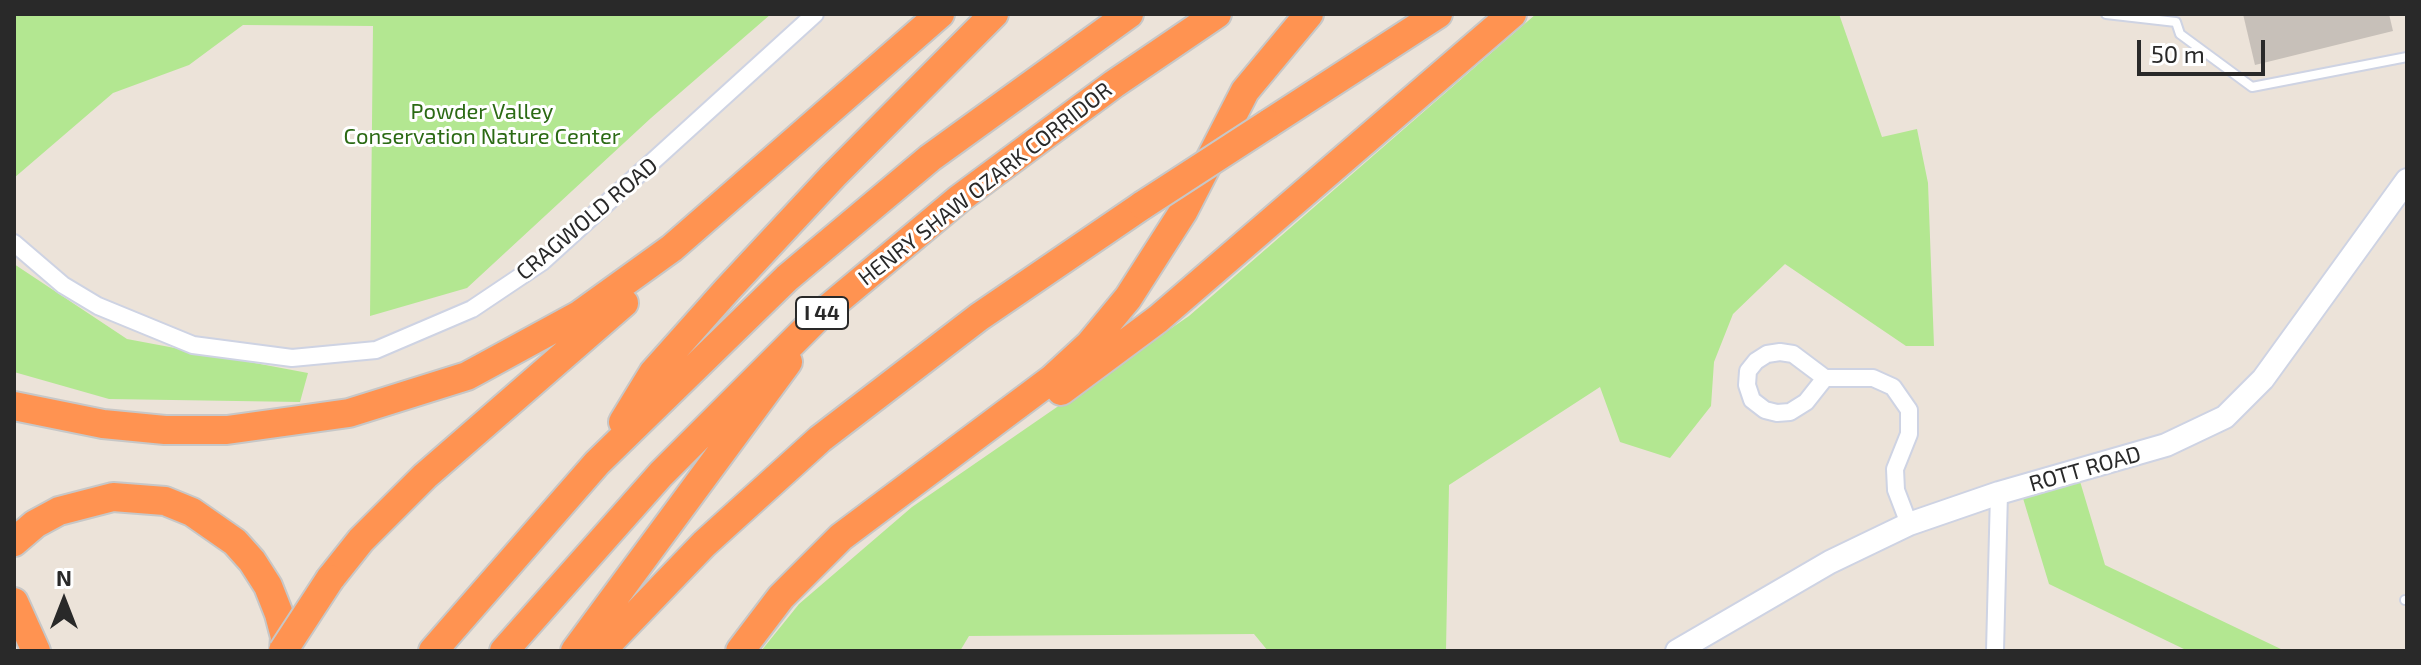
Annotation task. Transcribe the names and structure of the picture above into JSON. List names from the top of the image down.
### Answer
{
  "streets": {
    "highway": ["HENRY SHAW OZARK CORRIDOR", "I 44"],
    "street": ["CRAGWOLD ROAD", "ROTT ROAD"]
  },
  "parks": ["Powder Valley Conservation Nature Center"],
  "scale_bar": "50 m",
  "north": "top"
}
